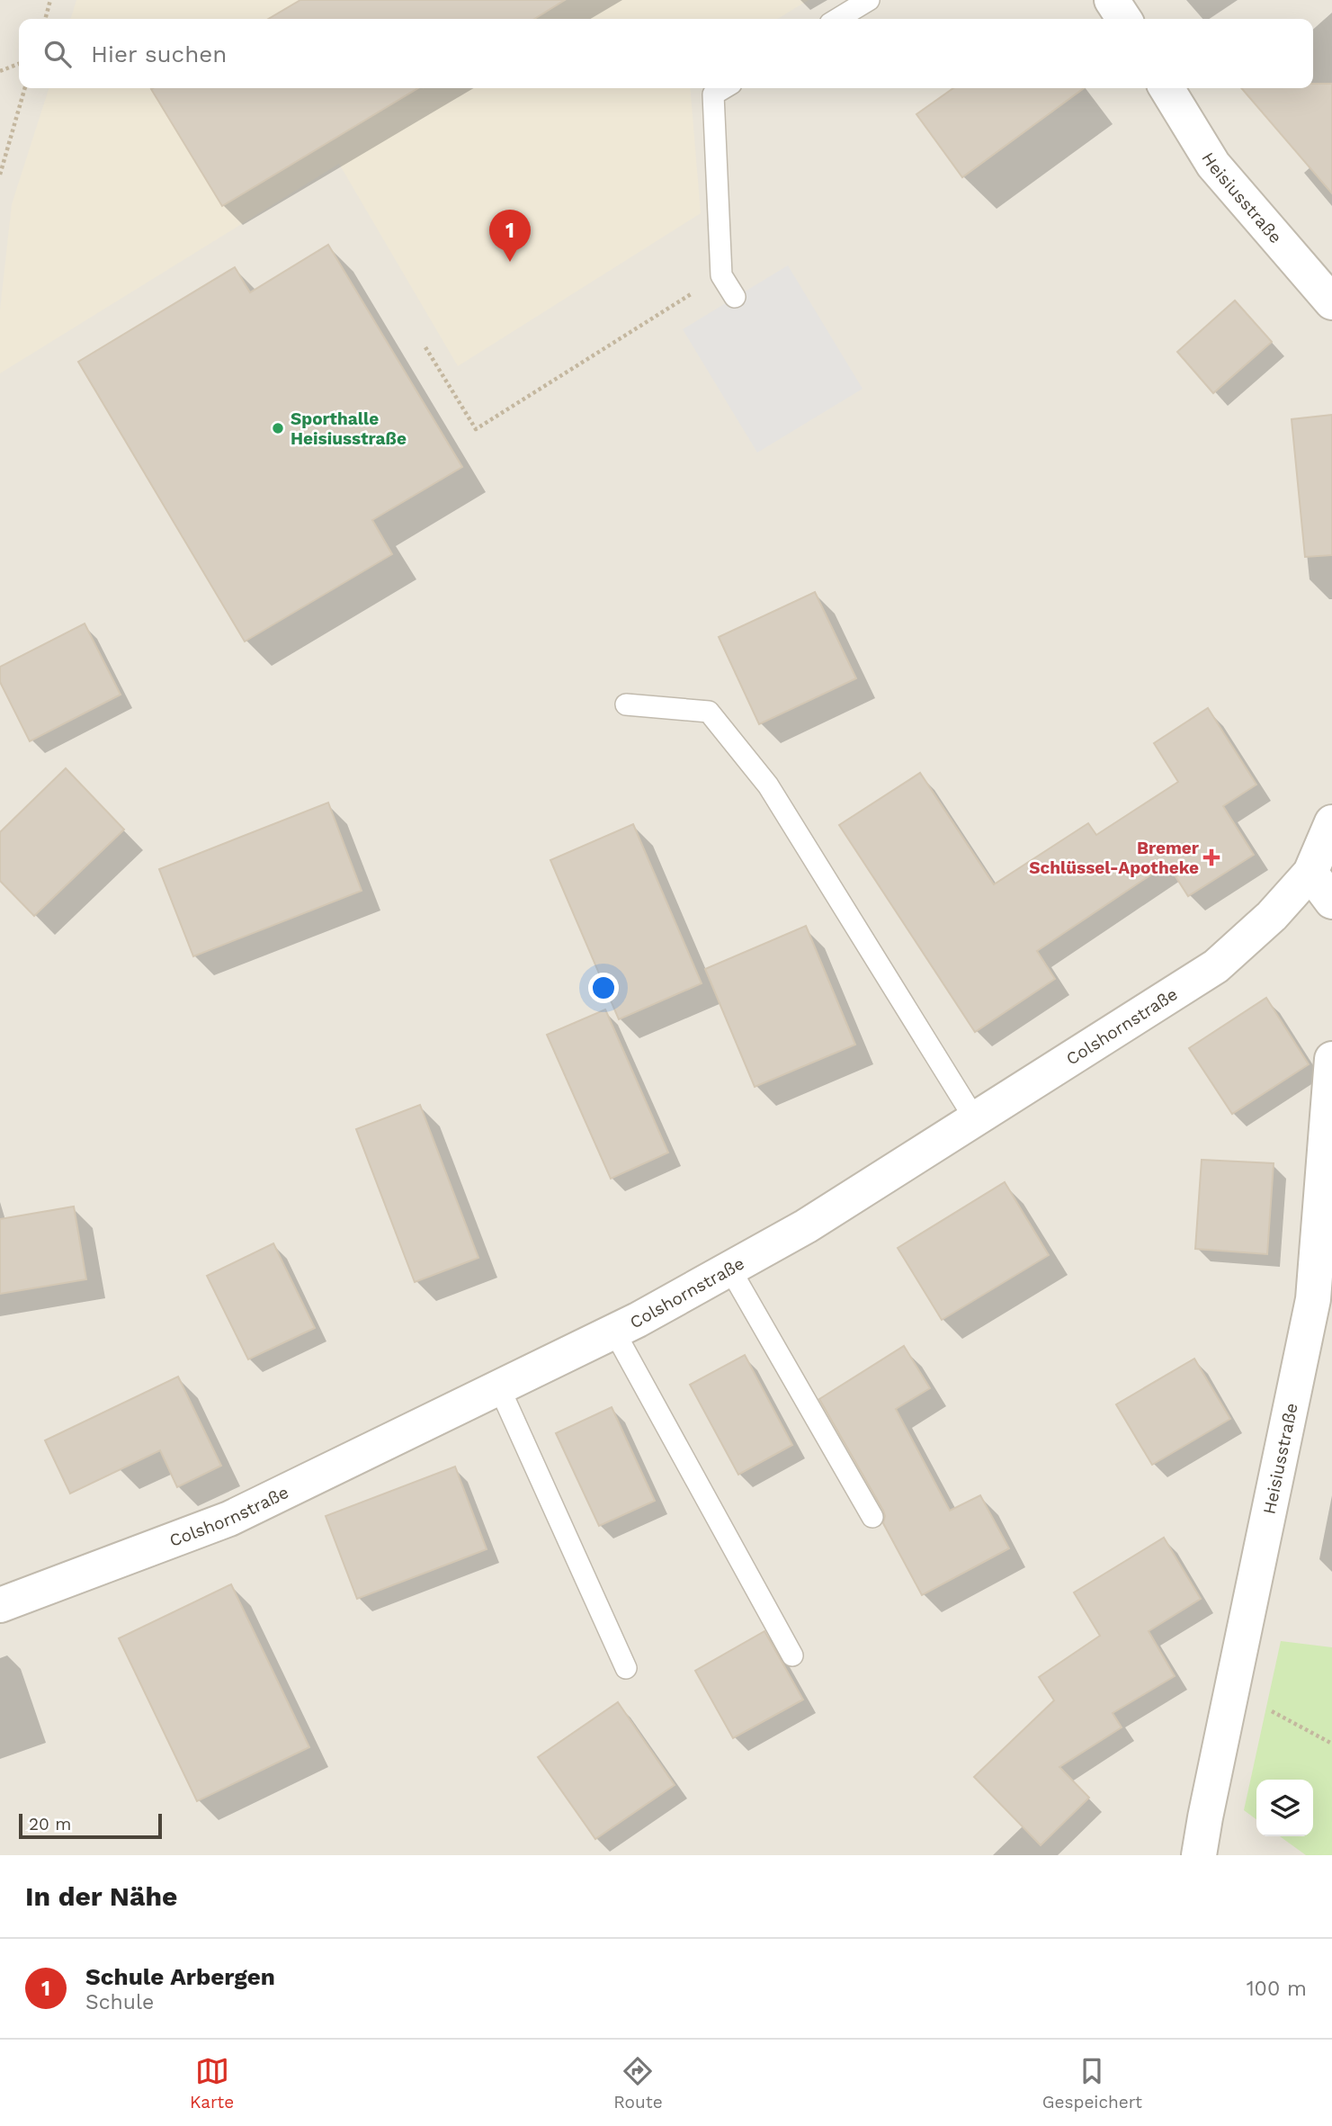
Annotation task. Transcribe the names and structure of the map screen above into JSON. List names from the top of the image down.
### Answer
{
  "streets": {
    "street": ["Heisiusstraße", "Colshornstraße"]
  },
  "places": {
    "other": ["Sporthalle Heisiusstraße"],
    "health": ["Bremer Schlüssel-Apotheke"]
  },
  "scale_bar": "20 m",
  "page": {
    "search": "Hier suchen",
    "pins": "1",
    "scale": "20 m",
    "heading": "In der Nähe",
    "list": [
      {
        "mark": "1",
        "name": "Schule Arbergen",
        "note": "Schule",
        "value": "100 m"
      }
    ],
    "nav": ["Karte", "Route", "Gespeichert"]
  }
}
